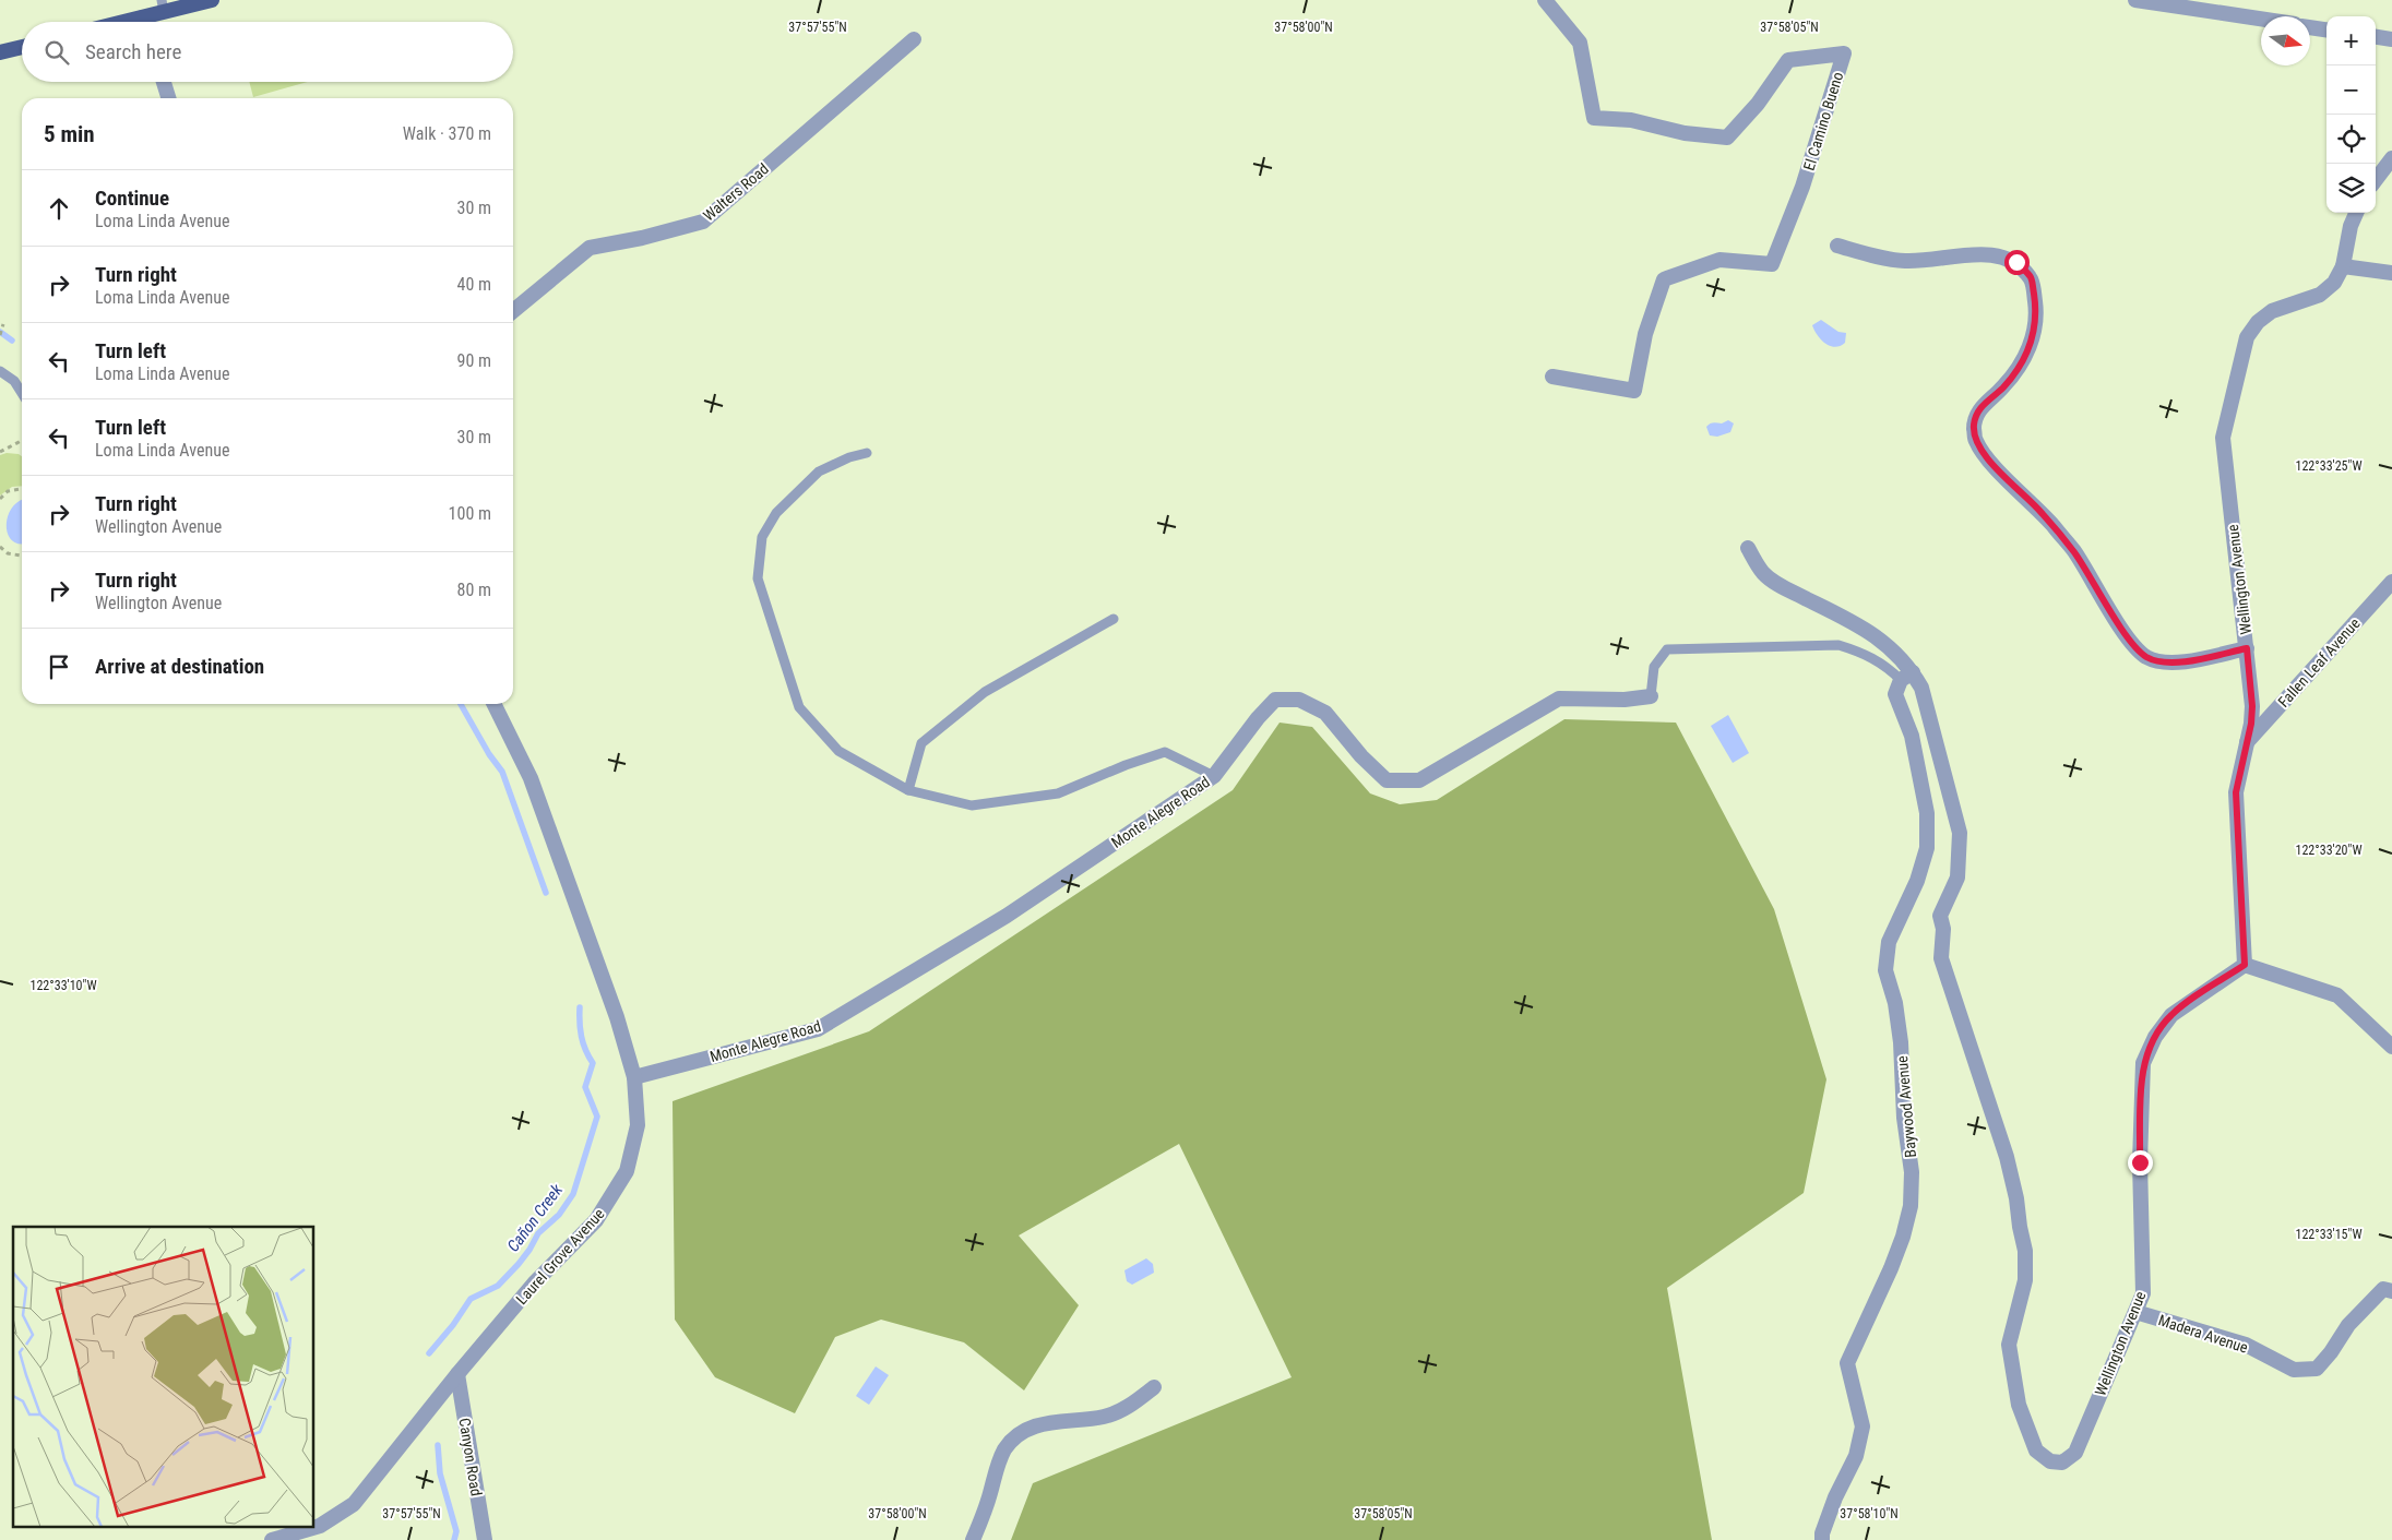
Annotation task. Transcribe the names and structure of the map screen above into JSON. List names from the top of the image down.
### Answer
{
  "streets": {
    "street": [
      "El Camino Bueno",
      "Walters Road",
      "Wellington Avenue",
      "Fallen Leaf Avenue",
      "Monte Alegre Road",
      "Baywood Avenue",
      "Laurel Grove Avenue",
      "Madera Avenue",
      "Canyon Road"
    ]
  },
  "crossings": [
    ["Wellington Avenue", "Fallen Leaf Avenue"],
    ["Wellington Avenue", "Baywood Avenue"],
    ["Wellington Avenue", "Madera Avenue"],
    ["Monte Alegre Road", "Laurel Grove Avenue"],
    ["Laurel Grove Avenue", "Canyon Road"]
  ],
  "water": ["Cañon Creek"],
  "north": "right",
  "page": {
    "map_buttons": ["+", "−"],
    "search": "Search here",
    "heading": ["5 min", "Walk · 370 m"],
    "list": [
      ["Continue", "Loma Linda Avenue", "30 m"],
      ["Turn right", "Loma Linda Avenue", "40 m"],
      ["Turn left", "Loma Linda Avenue", "90 m"],
      ["Turn left", "Loma Linda Avenue", "30 m"],
      ["Turn right", "Wellington Avenue", "100 m"],
      ["Turn right", "Wellington Avenue", "80 m"],
      "Arrive at destination"
    ]
  },
  "coordinates": [
    "37°57'55\"N",
    "37°58'00\"N",
    "37°58'05\"N",
    "122°33'25\"W",
    "122°33'20\"W",
    "122°33'10\"W",
    "122°33'15\"W",
    "37°58'10\"N"
  ]
}
